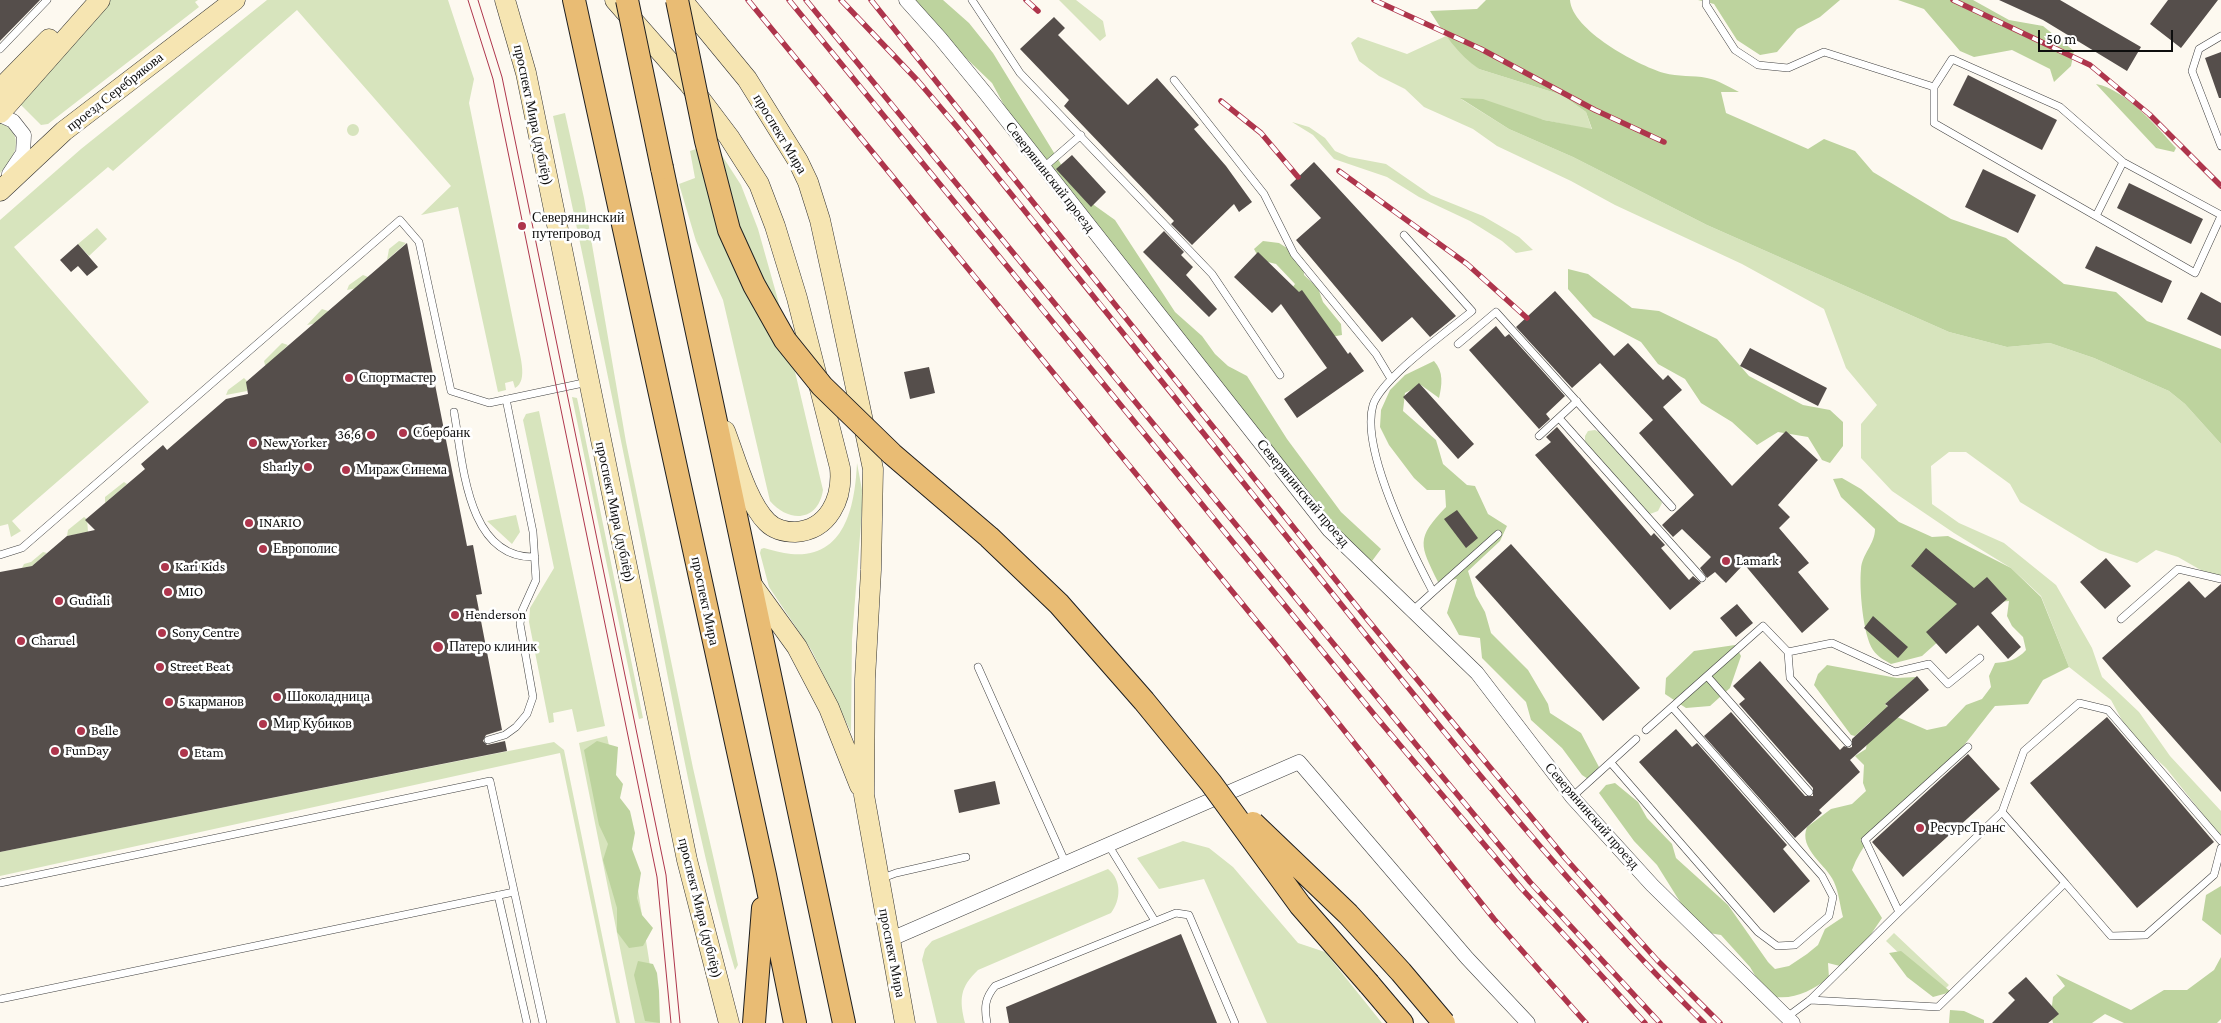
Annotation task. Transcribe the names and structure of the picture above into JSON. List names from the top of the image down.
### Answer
{
  "streets": {
    "main road": ["проезд Серебрякова", "проспект Мира (дублёр)", "проспект Мира"],
    "street": ["Северянинский проезд"]
  },
  "places": [
    "Северянинский путепровод",
    "Спортмастер",
    "Сбербанк",
    "36,6",
    "New Yorker",
    "Sharly",
    "Мираж Синема",
    "INARIO",
    "Европолис",
    "Lamark",
    "Kari Kids",
    "MIO",
    "Gudiali",
    "Henderson",
    "Sony Centre",
    "Charuel",
    "Патеро клиник",
    "Street Beat",
    "Шоколадница",
    "5 карманов",
    "Мир Кубиков",
    "Belle",
    "FunDay",
    "Etam",
    "РесурсТранс"
  ],
  "scale_bar": "50 m"
}
